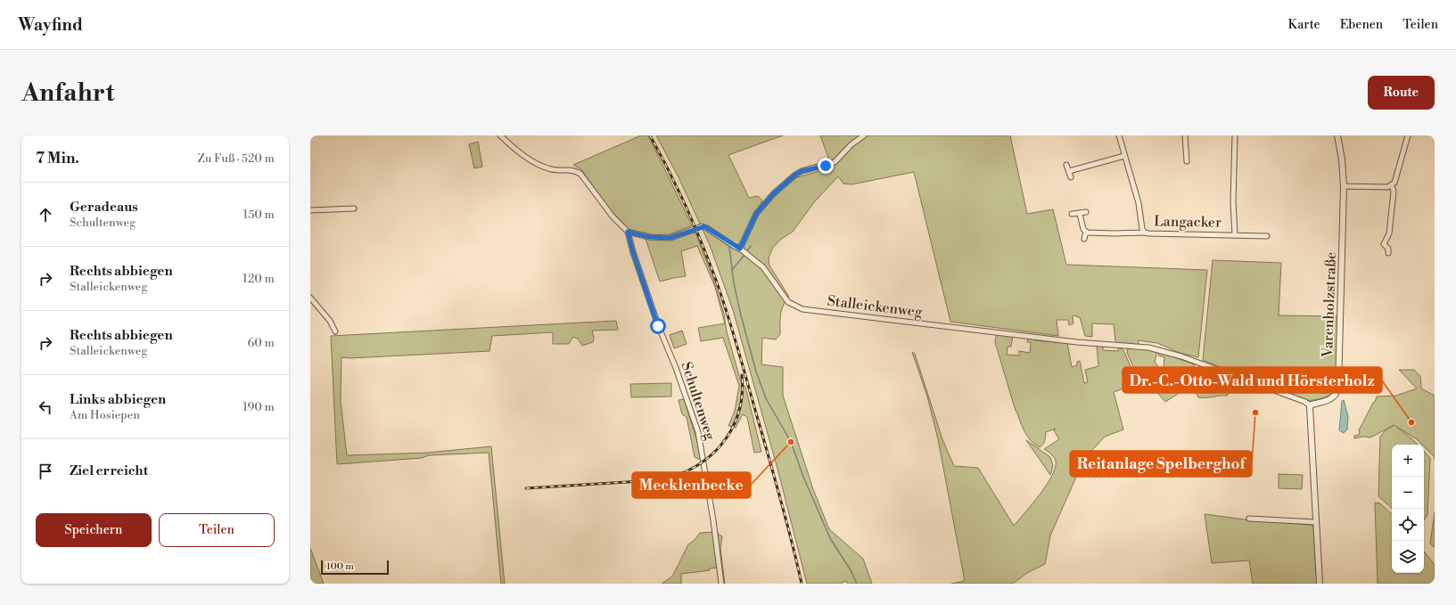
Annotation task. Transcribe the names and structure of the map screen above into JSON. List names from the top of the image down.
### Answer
{
  "streets": {
    "street": [
      "Langacker",
      "Varenholzstraße",
      "Stalleickenweg",
      "Schultenweg"
    ]
  },
  "crossings": [
    ["Varenholzstraße", "Stalleickenweg"],
    ["Stalleickenweg", "Schultenweg"]
  ],
  "places": ["Reitanlage Spelberghof", "Dr.-C.-Otto-Wald und Hörsterholz", "Mecklenbecke"],
  "scale_bar": "100 m",
  "page": {
    "header": "Wayfind",
    "nav": ["Karte", "Ebenen", "Teilen"],
    "buttons": [
      "Route",
      ["Speichern", "Teilen"]
    ],
    "title": "Anfahrt",
    "heading": ["7 Min.", "Zu Fuß · 520 m"],
    "list": [
      ["Geradeaus", "Schultenweg", "150 m"],
      ["Rechts abbiegen", "Stalleickenweg", "120 m"],
      ["Rechts abbiegen", "Stalleickenweg", "60 m"],
      ["Links abbiegen", "Am Hosiepen", "190 m"],
      "Ziel erreicht"
    ],
    "map_buttons": ["+", "−"],
    "scale": "100 m"
  }
}
